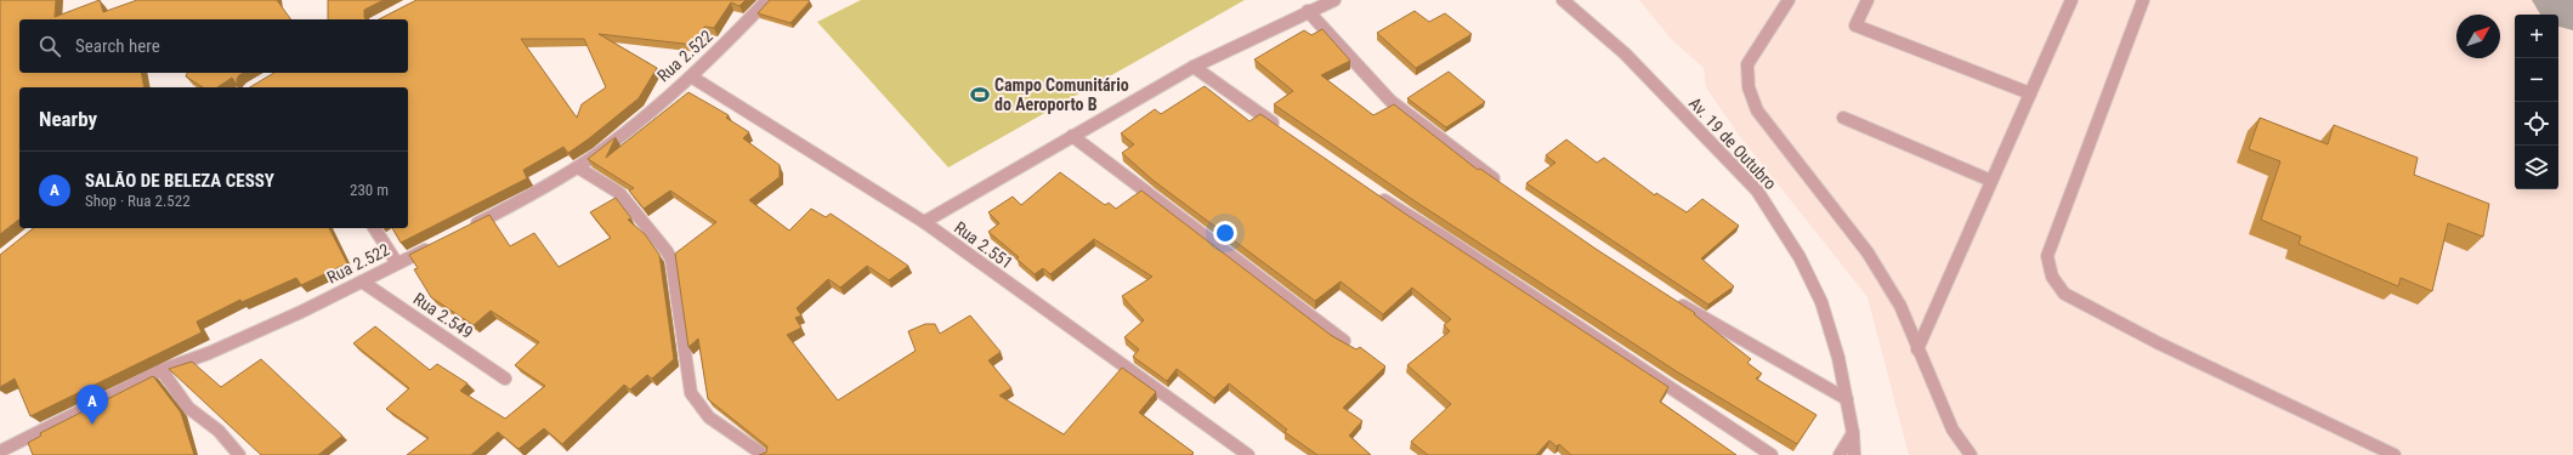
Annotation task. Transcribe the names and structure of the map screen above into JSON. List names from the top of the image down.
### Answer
{
  "streets": {
    "street": [
      "Rua 2.522",
      "Av. 19 de Outubro",
      "Rua 2.551",
      "Rua 2.549"
    ]
  },
  "crossings": [
    ["Rua 2.522", "Rua 2.551"],
    ["Rua 2.522", "Rua 2.549"]
  ],
  "places": {
    "sports": ["Campo Comunitário do Aeroporto B"]
  },
  "north": "top right",
  "page": {
    "map_buttons": ["+", "−"],
    "search": "Search here",
    "heading": "Nearby",
    "list": [
      {
        "mark": "A",
        "name": "SALÃO DE BELEZA CESSY",
        "note": "Shop · Rua 2.522",
        "value": "230 m"
      }
    ],
    "pins": "A"
  }
}
